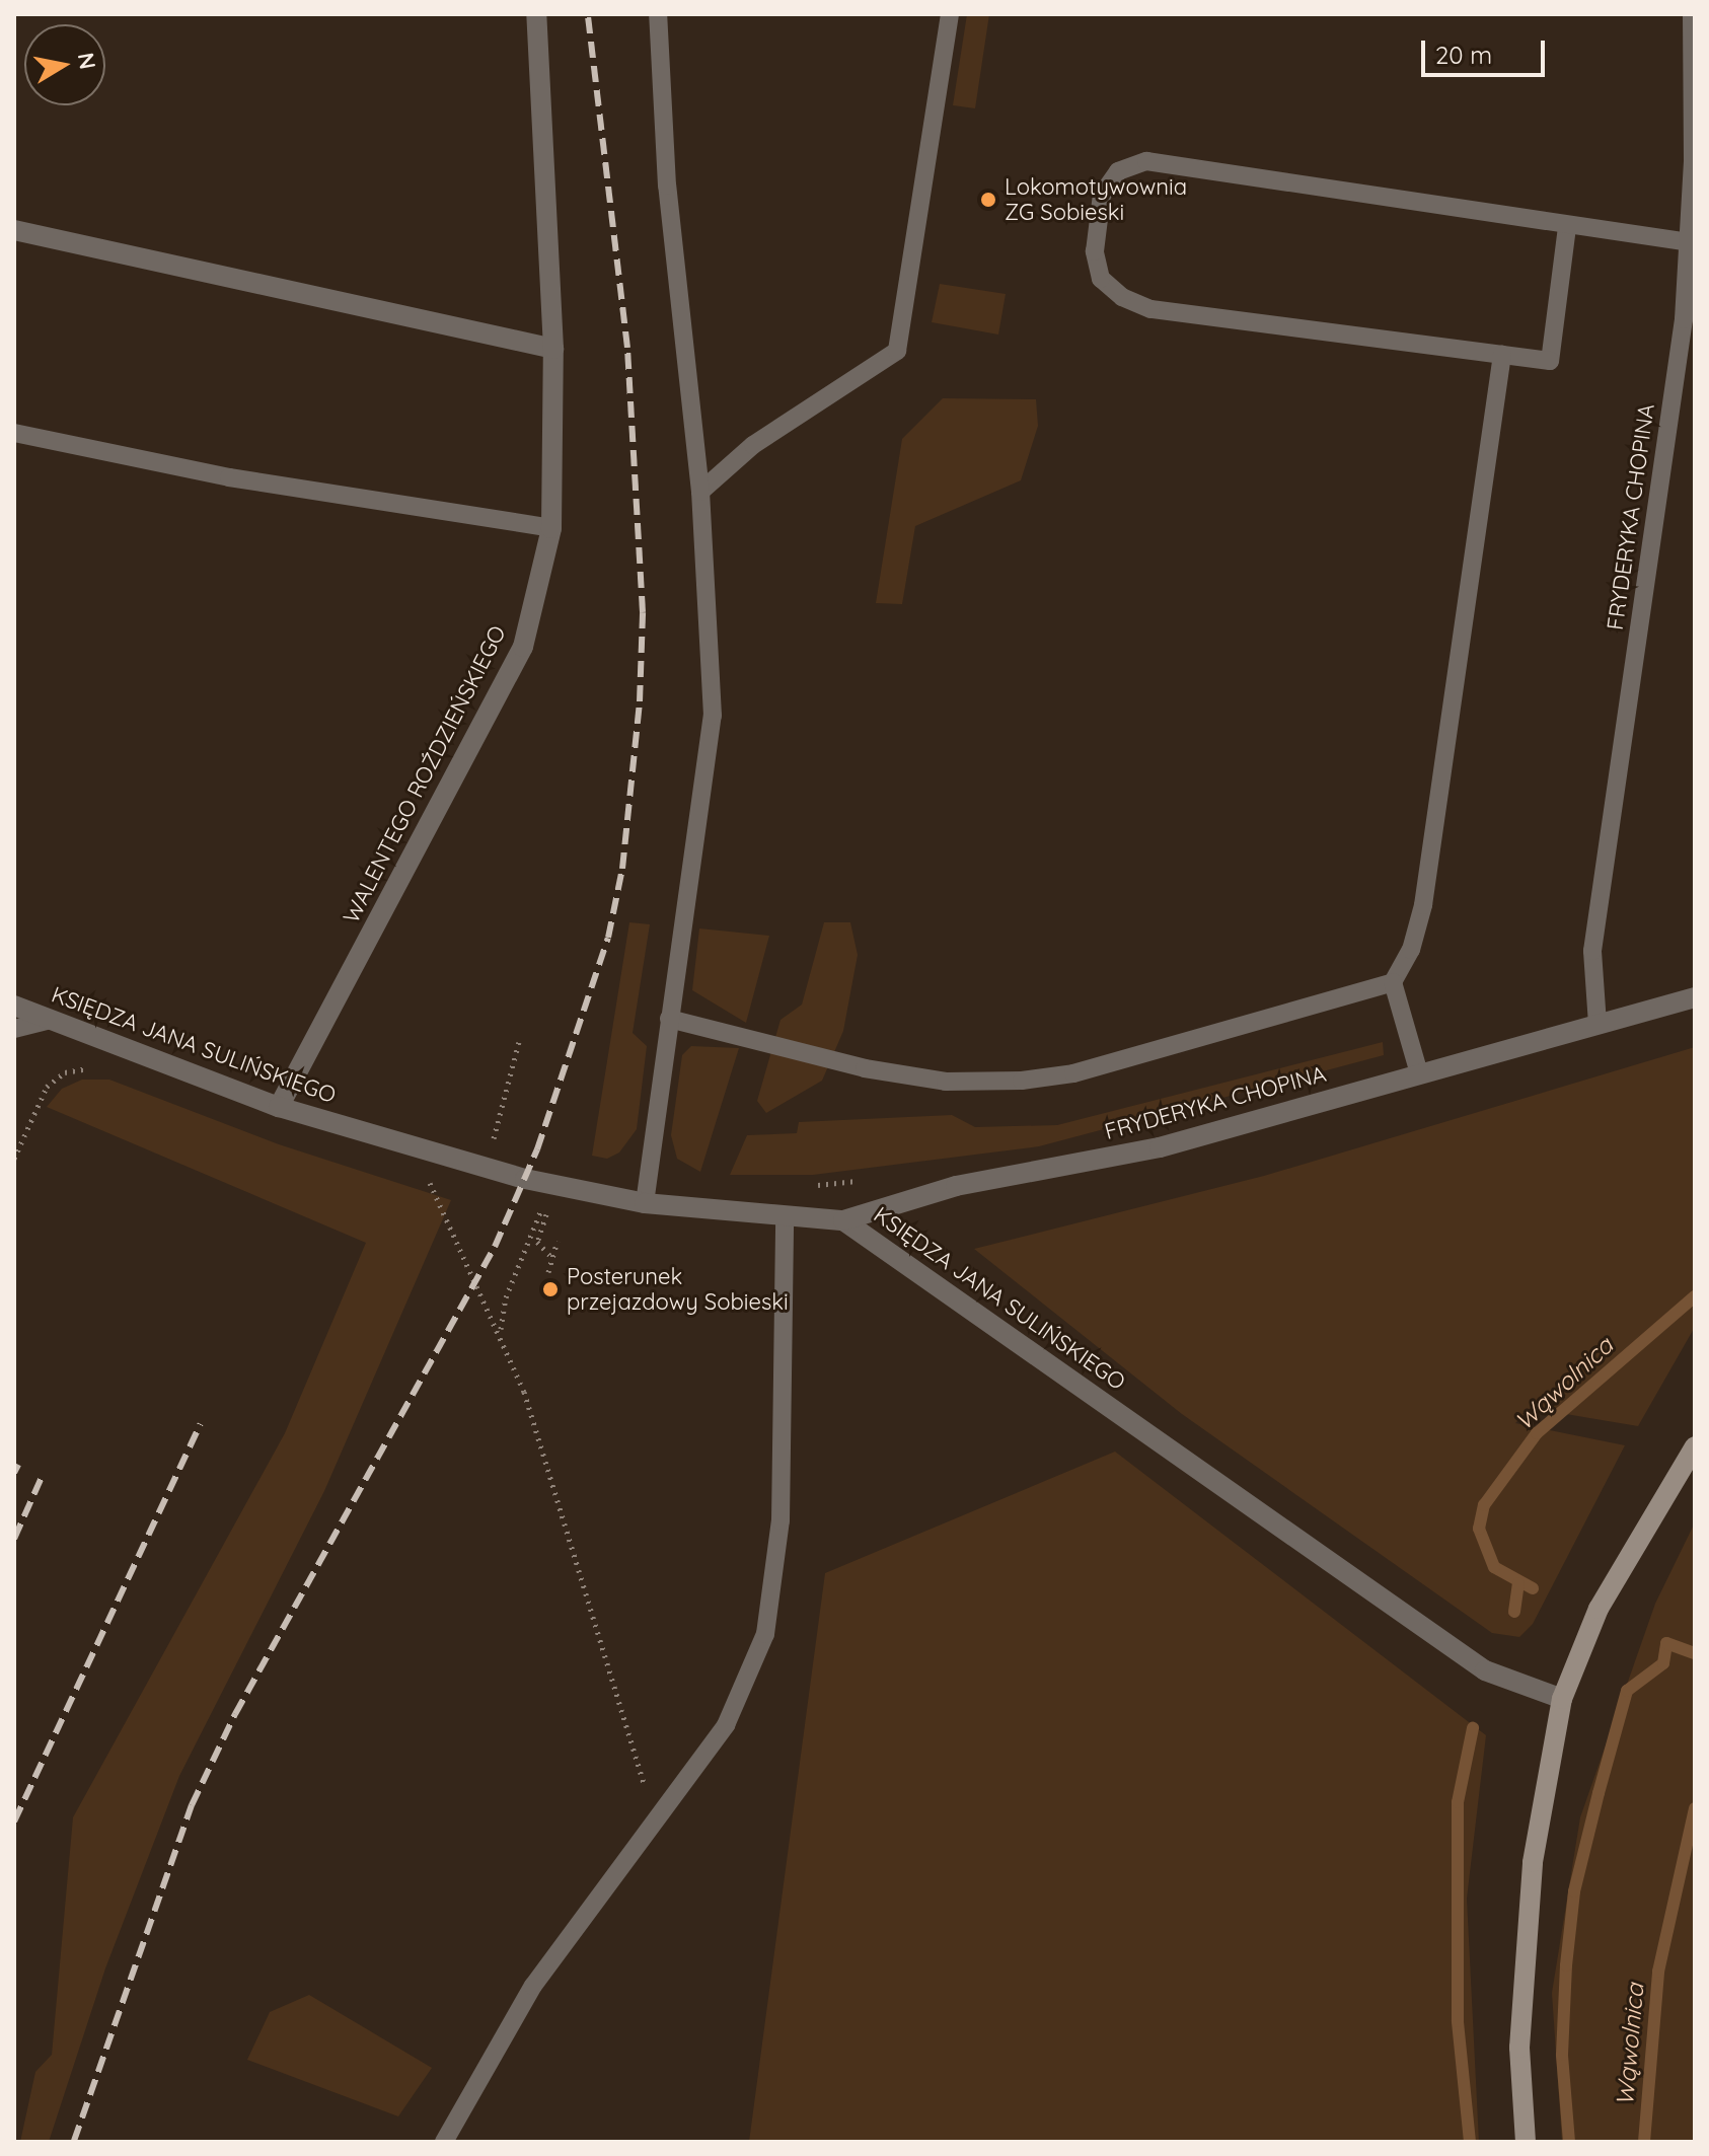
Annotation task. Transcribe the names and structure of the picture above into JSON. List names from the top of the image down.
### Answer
{
  "streets": {
    "street": ["FRYDERYKA CHOPINA", "WALENTEGO ROŹDZIEŃSKIEGO", "KSIĘDZA JANA SULIŃSKIEGO"]
  },
  "crossings": [
    ["FRYDERYKA CHOPINA", "KSIĘDZA JANA SULIŃSKIEGO"],
    ["WALENTEGO ROŹDZIEŃSKIEGO", "KSIĘDZA JANA SULIŃSKIEGO"]
  ],
  "water": ["Wąwolnica"],
  "places": ["Lokomotywownia ZG Sobieski", "Posterunek przejazdowy Sobieski"],
  "scale_bar": "20 m",
  "north": "right"
}
